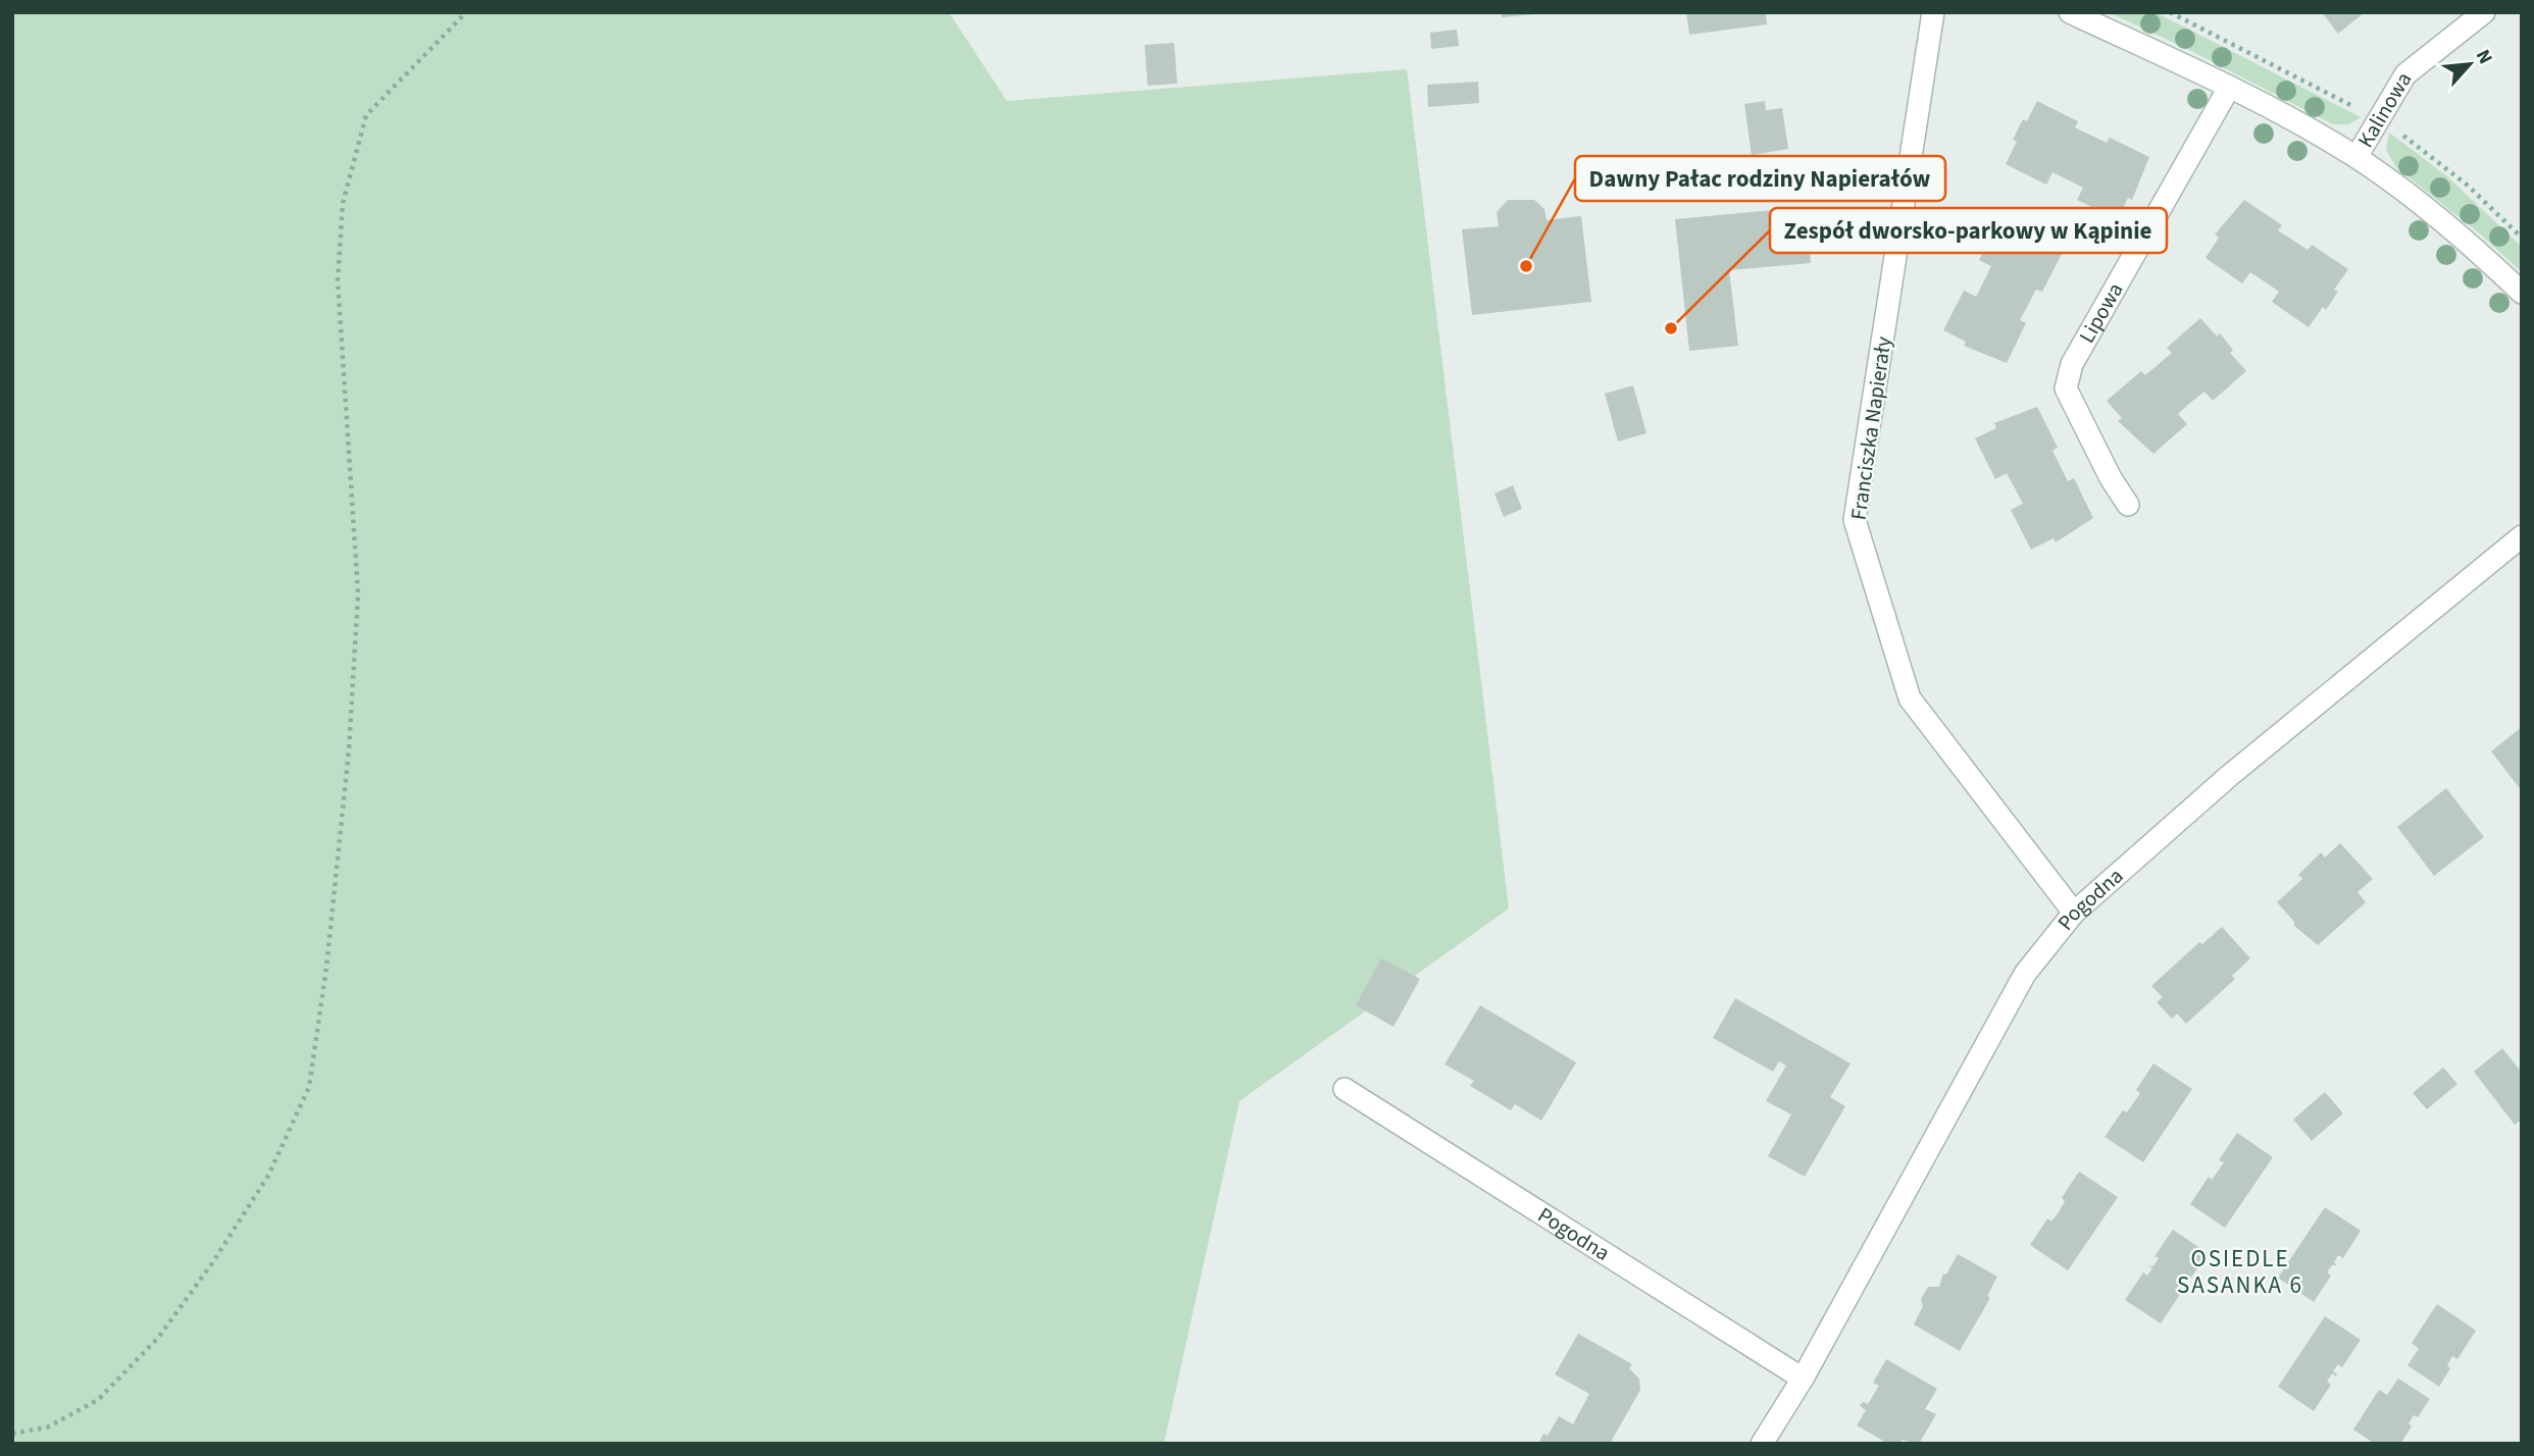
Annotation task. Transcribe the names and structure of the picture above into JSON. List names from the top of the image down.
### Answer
{
  "streets": {
    "street": [
      "Kalinowa",
      "Lipowa",
      "Franciszka Napierały",
      "Pogodna"
    ]
  },
  "crossings": [
    ["Franciszka Napierały", "Pogodna"]
  ],
  "districts": ["OSIEDLE SASANKA 6"],
  "places": ["Dawny Pałac rodziny Napierałów", "Zespół dworsko-parkowy w Kąpinie"],
  "north": "top right"
}
